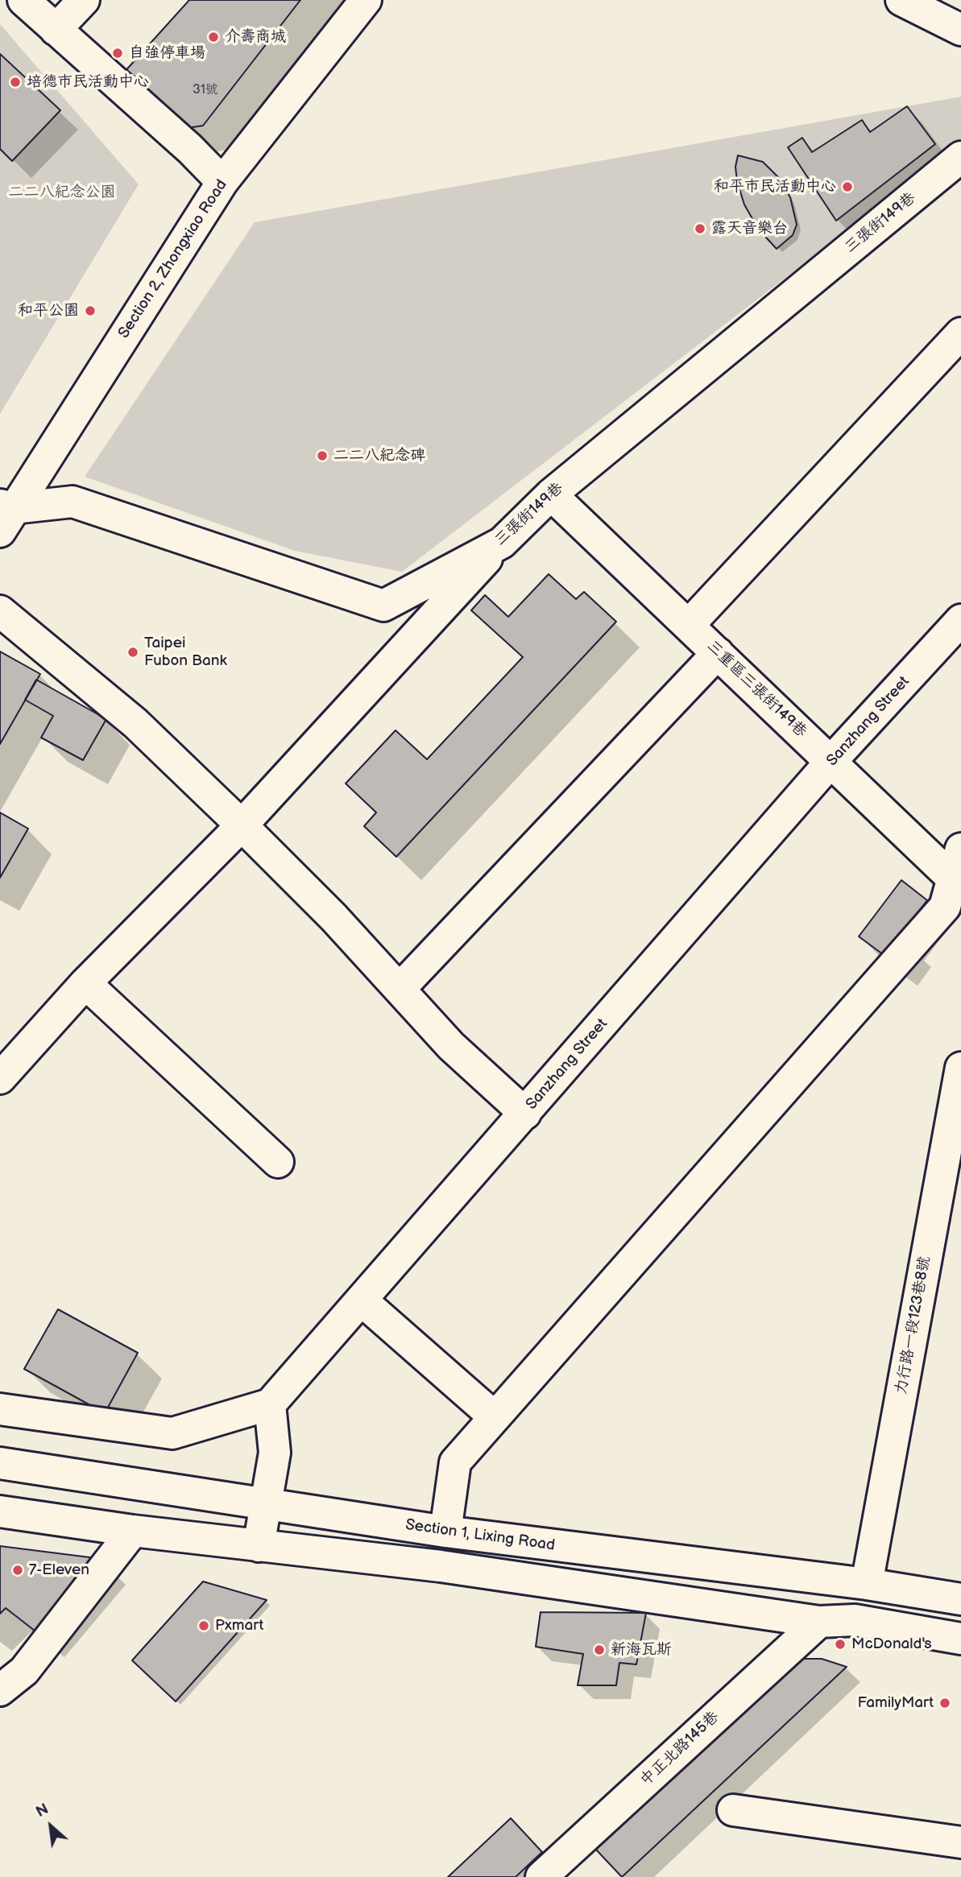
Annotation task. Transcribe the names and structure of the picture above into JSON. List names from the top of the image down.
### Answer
{
  "streets": {
    "street": [
      "三張街149巷",
      "Section 2, Zhongxiao Road",
      "三重區三張街149巷",
      "Sanzhang Street",
      "力行路一段123巷8號",
      "Section 1, Lixing Road",
      "中正北路145巷"
    ]
  },
  "crossings": [
    ["三張街149巷", "Section 2, Zhongxiao Road"],
    ["三張街149巷", "三重區三張街149巷"],
    ["三重區三張街149巷", "Sanzhang Street"],
    ["力行路一段123巷8號", "Section 1, Lixing Road"]
  ],
  "parks": ["二二八紀念公園"],
  "places": [
    "介壽商城",
    "自強停車場",
    "培德市民活動中心",
    "和平市民活動中心",
    "露天音樂台",
    "和平公園",
    "二二八紀念碑",
    "Taipei Fubon Bank",
    "7-Eleven",
    "Pxmart",
    "McDonald's",
    "新海瓦斯",
    "FamilyMart"
  ],
  "house_numbers": ["31號"],
  "north": "top left"
}
